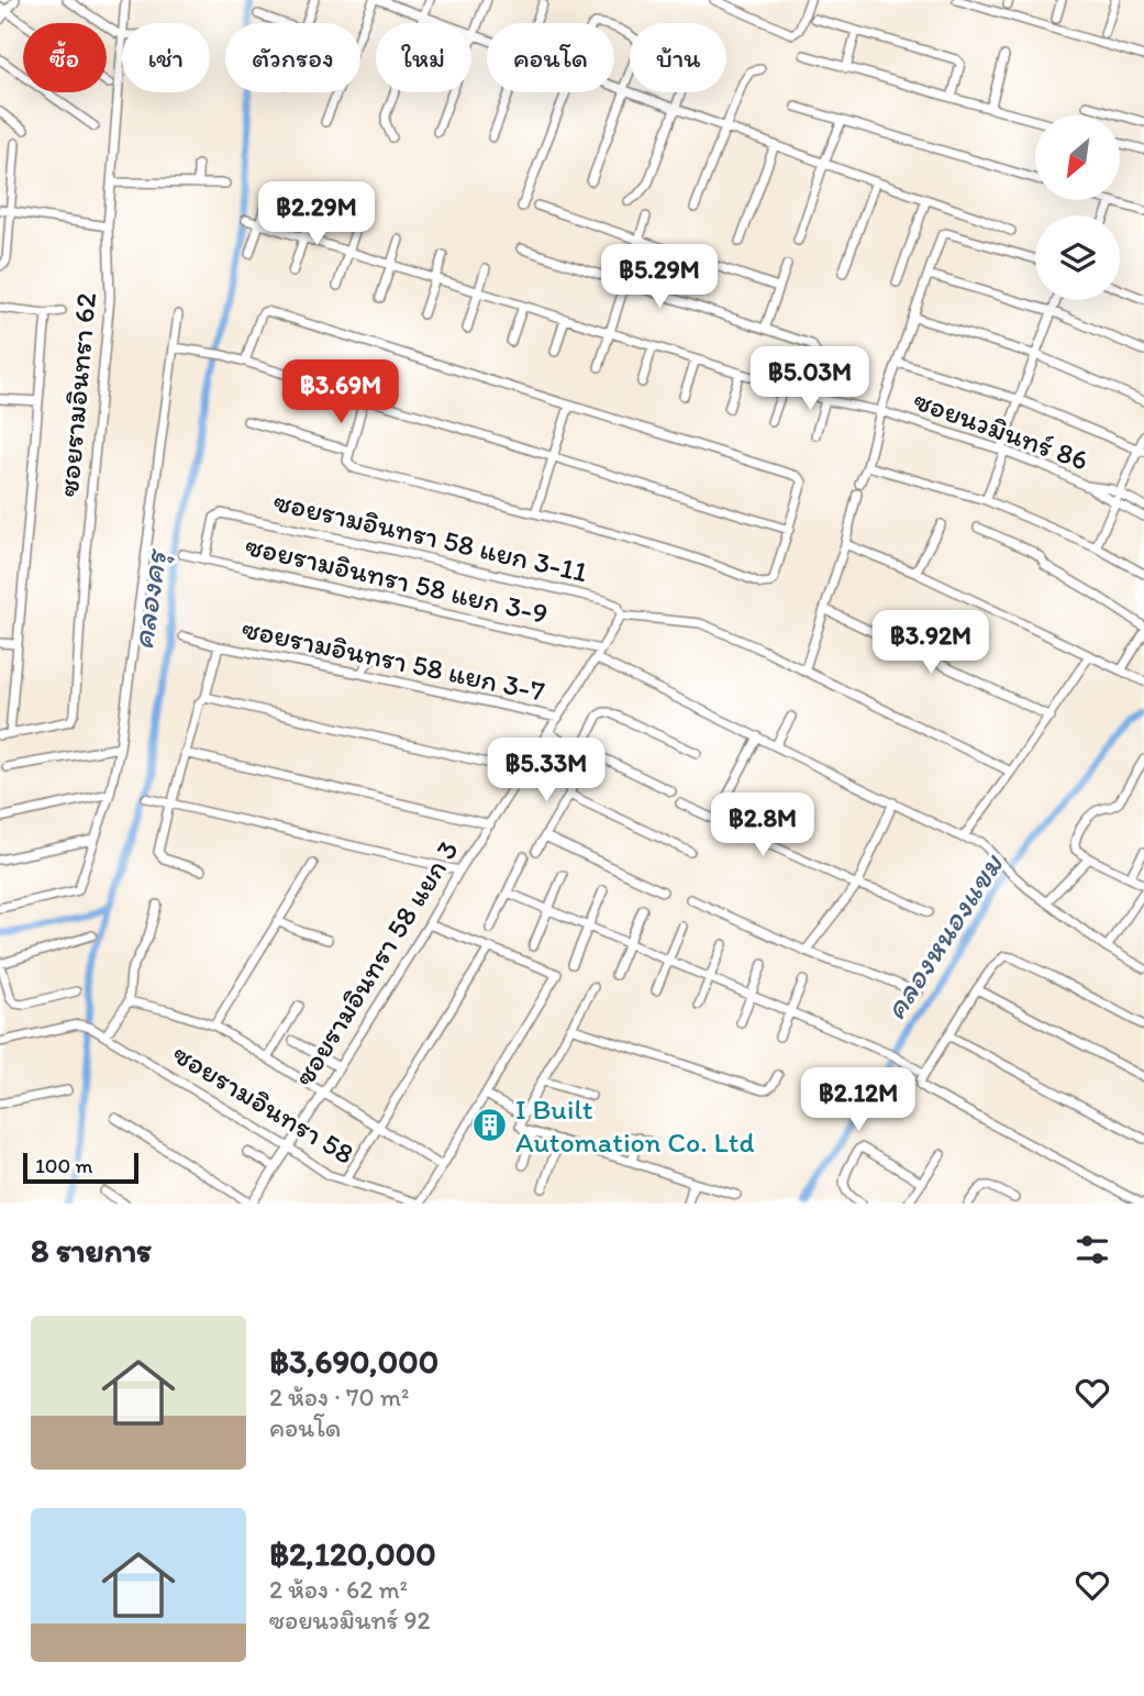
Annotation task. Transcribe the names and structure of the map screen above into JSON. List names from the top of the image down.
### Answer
{
  "streets": {
    "street": [
      "ซอยรามอินทรา 62",
      "ซอยนวมินทร์ 86",
      "ซอยรามอินทรา 58 แยก 3-11",
      "ซอยรามอินทรา 58 แยก 3-9",
      "ซอยรามอินทรา 58 แยก 3-7",
      "ซอยรามอินทรา 58 แยก 3",
      "ซอยรามอินทรา 58"
    ]
  },
  "crossings": [
    ["ซอยรามอินทรา 58 แยก 3-11", "ซอยรามอินทรา 58 แยก 3-9"],
    ["ซอยรามอินทรา 58 แยก 3-11", "ซอยรามอินทรา 58 แยก 3"],
    ["ซอยรามอินทรา 58 แยก 3-9", "ซอยรามอินทรา 58 แยก 3"],
    ["ซอยรามอินทรา 58 แยก 3-7", "ซอยรามอินทรา 58 แยก 3"],
    ["ซอยรามอินทรา 58 แยก 3", "ซอยรามอินทรา 58"]
  ],
  "water": ["คลองครุ", "คลองหนองแขม"],
  "places": {
    "building": ["I Built Automation Co. Ltd"]
  },
  "scale_bar": "100 m",
  "north": "bottom left",
  "page": {
    "chip": [
      "ซื้อ",
      "เช่า",
      "ตัวกรอง",
      "ใหม่",
      "คอนโด",
      "บ้าน"
    ],
    "price": [
      "฿2.29M",
      "฿5.29M",
      "฿5.03M",
      "฿3.69M",
      "฿3.92M",
      "฿5.33M",
      "฿2.8M",
      "฿2.12M"
    ],
    "scale": "100 m",
    "heading": "8 รายการ",
    "list": [
      {
        "name": "฿3,690,000",
        "note": "2 ห้อง · 70 m² · คอนโด"
      },
      {
        "name": "฿2,120,000",
        "note": "2 ห้อง · 62 m² · ซอยนวมินทร์ 92"
      }
    ]
  }
}
